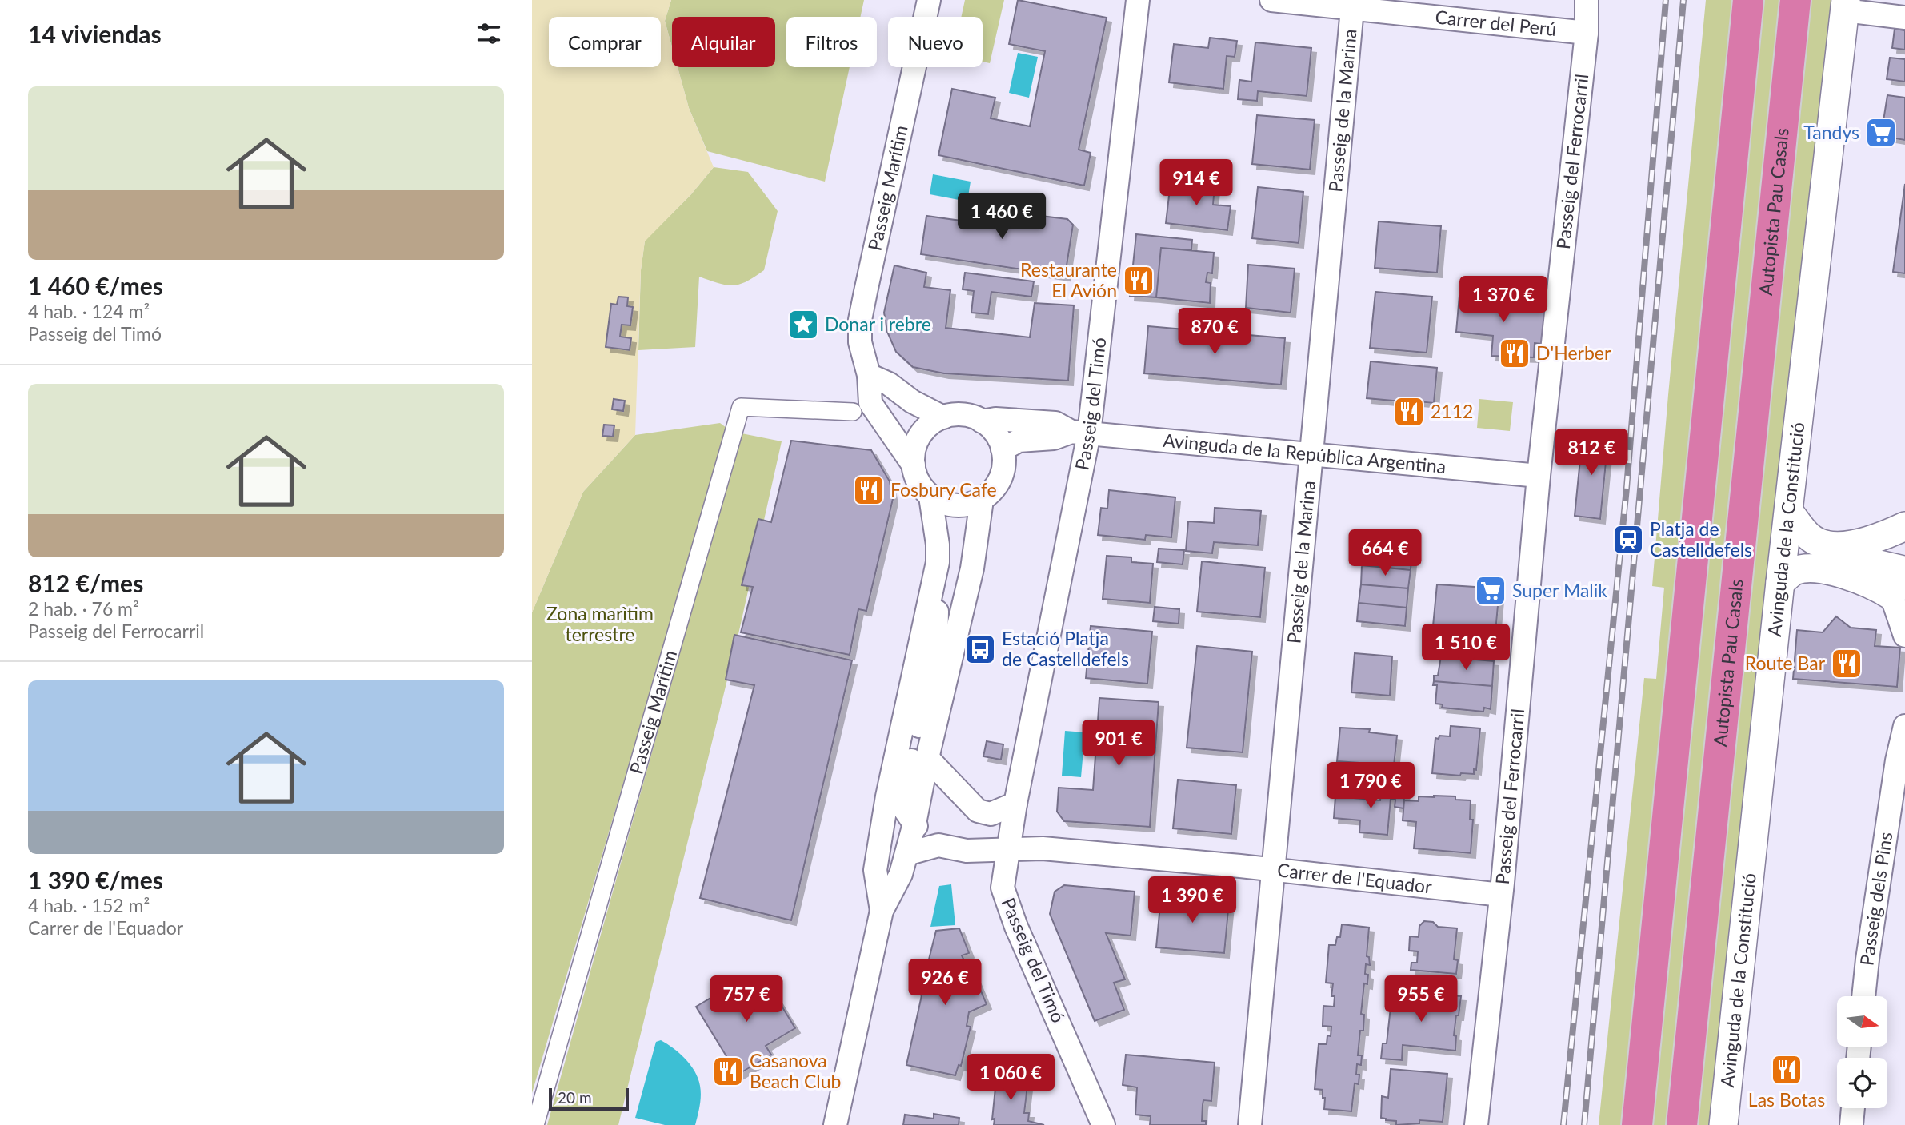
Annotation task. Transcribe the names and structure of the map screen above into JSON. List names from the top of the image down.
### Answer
{
  "streets": {
    "highway": ["Autopista Pau Casals"],
    "street": [
      "Carrer del Perú",
      "Passeig de la Marina",
      "Passeig del Ferrocarril",
      "Passeig Marítim",
      "Passeig del Timó",
      "Avinguda de la República Argentina",
      "Avinguda de la Constitució",
      "Carrer de l'Equador",
      "Passeig dels Pins"
    ]
  },
  "crossings": [
    ["Carrer del Perú", "Passeig de la Marina"],
    ["Carrer del Perú", "Passeig del Ferrocarril"],
    ["Passeig de la Marina", "Avinguda de la República Argentina"],
    ["Passeig de la Marina", "Carrer de l'Equador"],
    ["Passeig del Ferrocarril", "Avinguda de la República Argentina"],
    ["Passeig del Ferrocarril", "Carrer de l'Equador"],
    ["Passeig Marítim", "Passeig del Timó"],
    ["Passeig Marítim", "Avinguda de la República Argentina"],
    ["Passeig del Timó", "Avinguda de la República Argentina"],
    ["Passeig del Timó", "Carrer de l'Equador"]
  ],
  "parks": ["Zona marìtim terrestre"],
  "places": {
    "supermarket": ["Tandys", "Super Malik"],
    "restaurant": [
      "Restaurante El Avión",
      "D'Herber",
      "2112",
      "Fosbury Cafe",
      "Route Bar",
      "Las Botas",
      "Casanova Beach Club"
    ],
    "place": ["Donar i rebre"],
    "station": ["Platja de Castelldefels"],
    "bus stop": ["Estació Platja de Castelldefels"]
  },
  "scale_bar": "20 m",
  "north": "right",
  "page": {
    "heading": "14 viviendas",
    "chip": [
      "Comprar",
      "Alquilar",
      "Filtros",
      "Nuevo"
    ],
    "list": [
      {
        "name": "1 460 €/mes",
        "note": "4 hab. · 124 m² · Passeig del Timó"
      },
      {
        "name": "812 €/mes",
        "note": "2 hab. · 76 m² · Passeig del Ferrocarril"
      },
      {
        "name": "1 390 €/mes",
        "note": "4 hab. · 152 m² · Carrer de l'Equador"
      }
    ],
    "price": [
      "914 €",
      "1 460 €",
      "1 370 €",
      "870 €",
      "812 €",
      "664 €",
      "1 510 €",
      "901 €",
      "1 790 €",
      "1 390 €",
      "926 €",
      "757 €",
      "955 €",
      "1 060 €"
    ],
    "scale": "20 m"
  }
}
